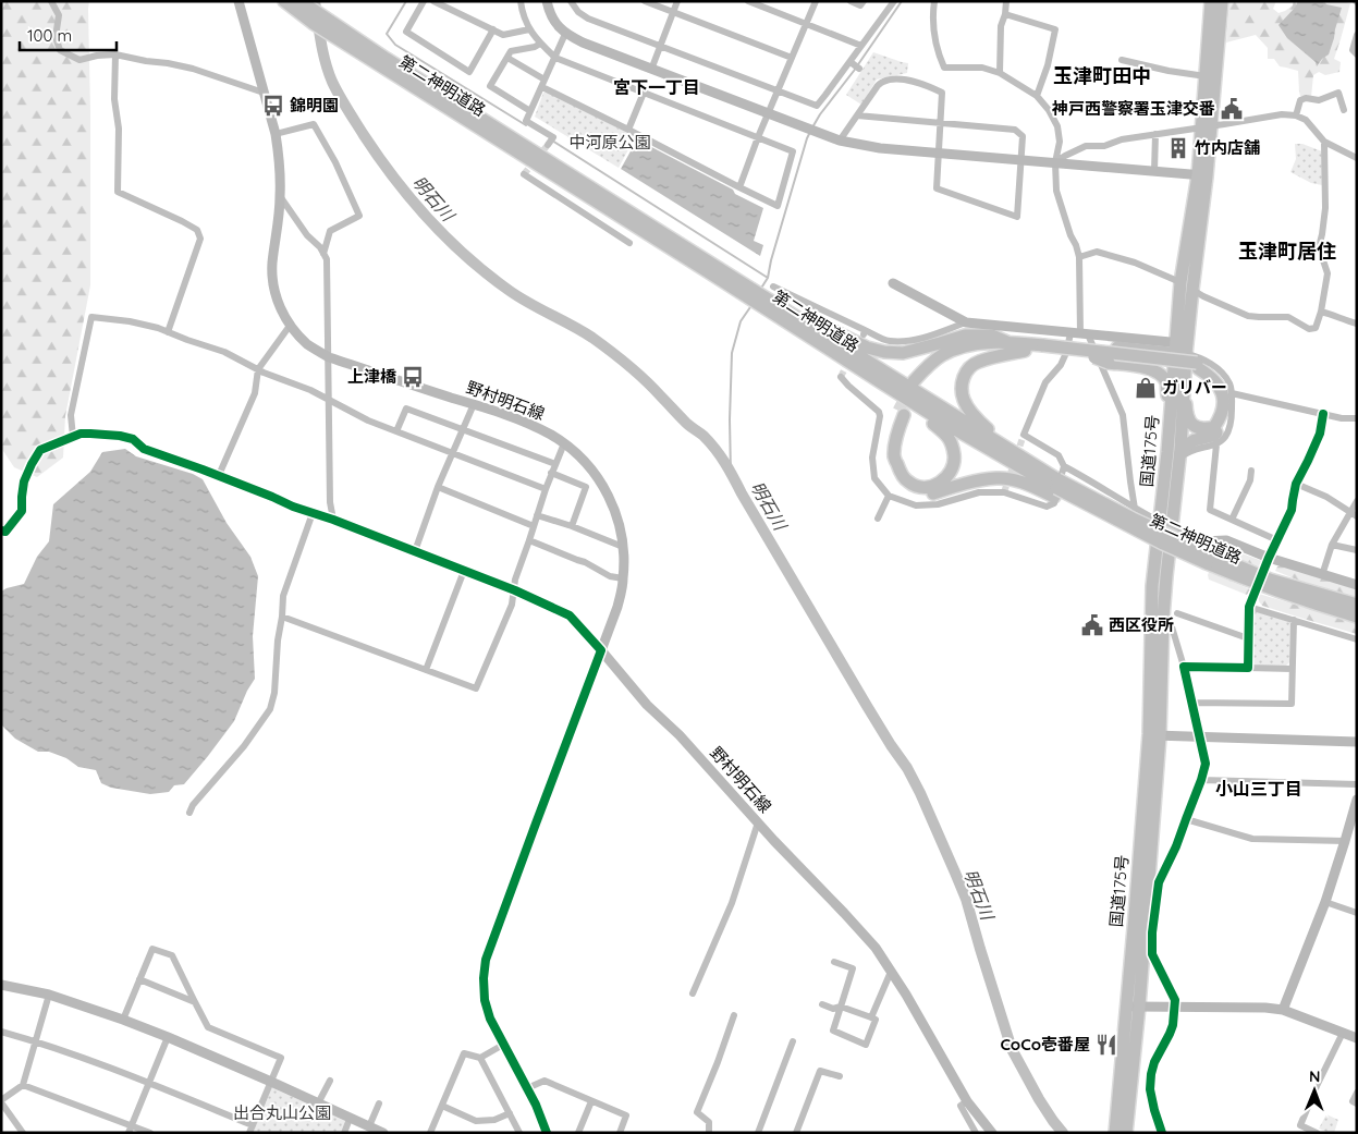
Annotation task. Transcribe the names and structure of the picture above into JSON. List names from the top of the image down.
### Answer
{
  "streets": {
    "highway": ["第二神明道路", "国道175号"],
    "street": ["野村明石線"]
  },
  "districts": [
    "玉津町田中",
    "宮下一丁目",
    "玉津町居住",
    "小山三丁目"
  ],
  "water": ["明石川"],
  "parks": ["中河原公園", "出合丸山公園"],
  "places": {
    "bus stop": ["錦明園", "上津橋"],
    "public building": ["神戸西警察署玉津交番", "西区役所"],
    "building": ["竹内店舗"],
    "shop": ["ガリバー"],
    "restaurant": ["CoCo壱番屋"]
  },
  "scale_bar": "100 m",
  "north": "top"
}
